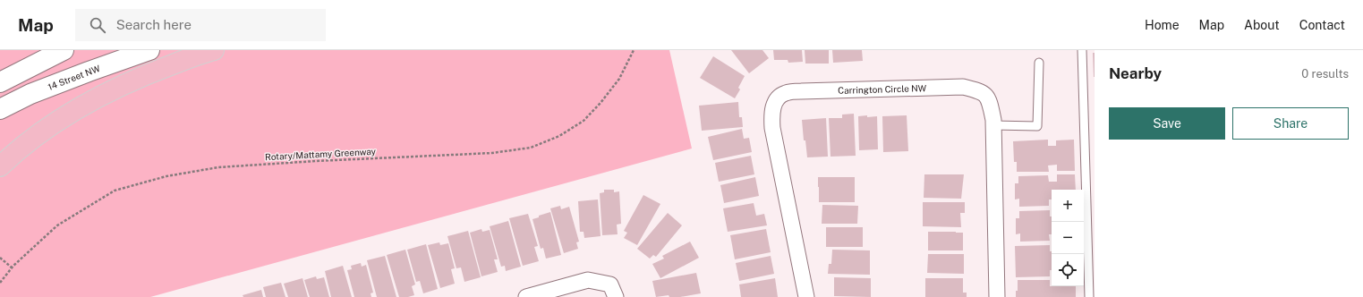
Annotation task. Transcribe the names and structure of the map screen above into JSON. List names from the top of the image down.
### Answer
{
  "streets": {
    "main road": ["14 Street NW"],
    "street": ["Carrington Circle NW"],
    "path": ["Rotary/Mattamy Greenway"]
  },
  "page": {
    "header": "Map",
    "search": "Search here",
    "nav": [
      "Home",
      "Map",
      "About",
      "Contact"
    ],
    "heading": ["Nearby", "0 results"],
    "buttons": ["Save", "Share"],
    "map_buttons": ["+", "−"]
  }
}
